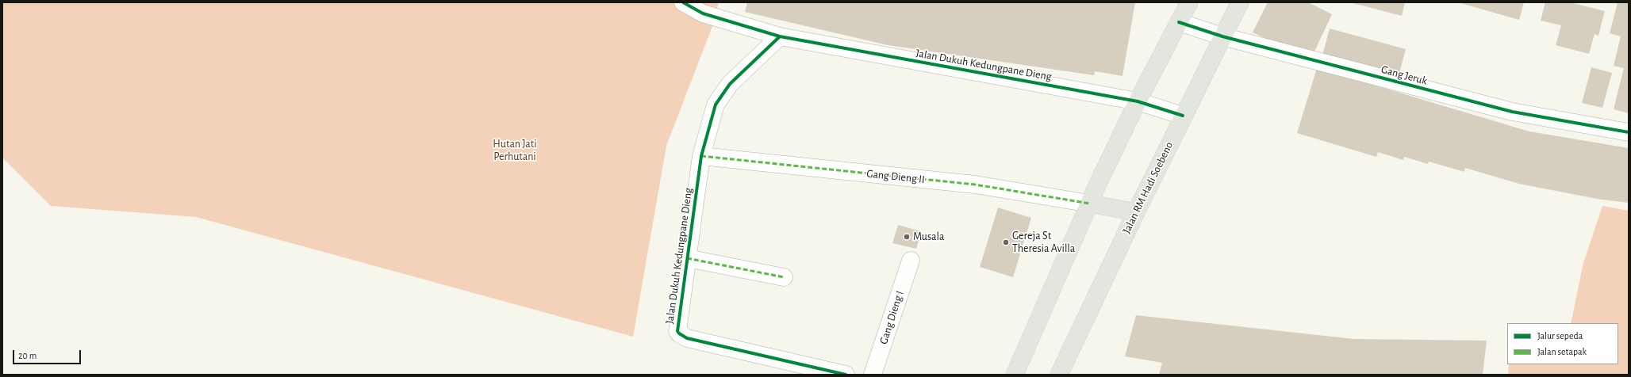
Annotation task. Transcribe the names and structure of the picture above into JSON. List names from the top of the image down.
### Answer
{
  "streets": {
    "main road": ["Jalan RM Hadi Soebeno"],
    "street": [
      "Jalan Dukuh Kedungpane Dieng",
      "Gang Jeruk",
      "Gang Dieng II",
      "Gang Dieng I"
    ]
  },
  "crossings": [
    ["Jalan Dukuh Kedungpane Dieng", "Gang Dieng II"],
    ["Jalan Dukuh Kedungpane Dieng", "Jalan RM Hadi Soebeno"],
    ["Gang Jeruk", "Jalan RM Hadi Soebeno"]
  ],
  "parks": ["Hutan Jati Perhutani"],
  "places": ["Musala", "Gereja St Theresia Avilla"],
  "legend": ["Jalur sepeda", "Jalan setapak"],
  "scale_bar": "20 m"
}
